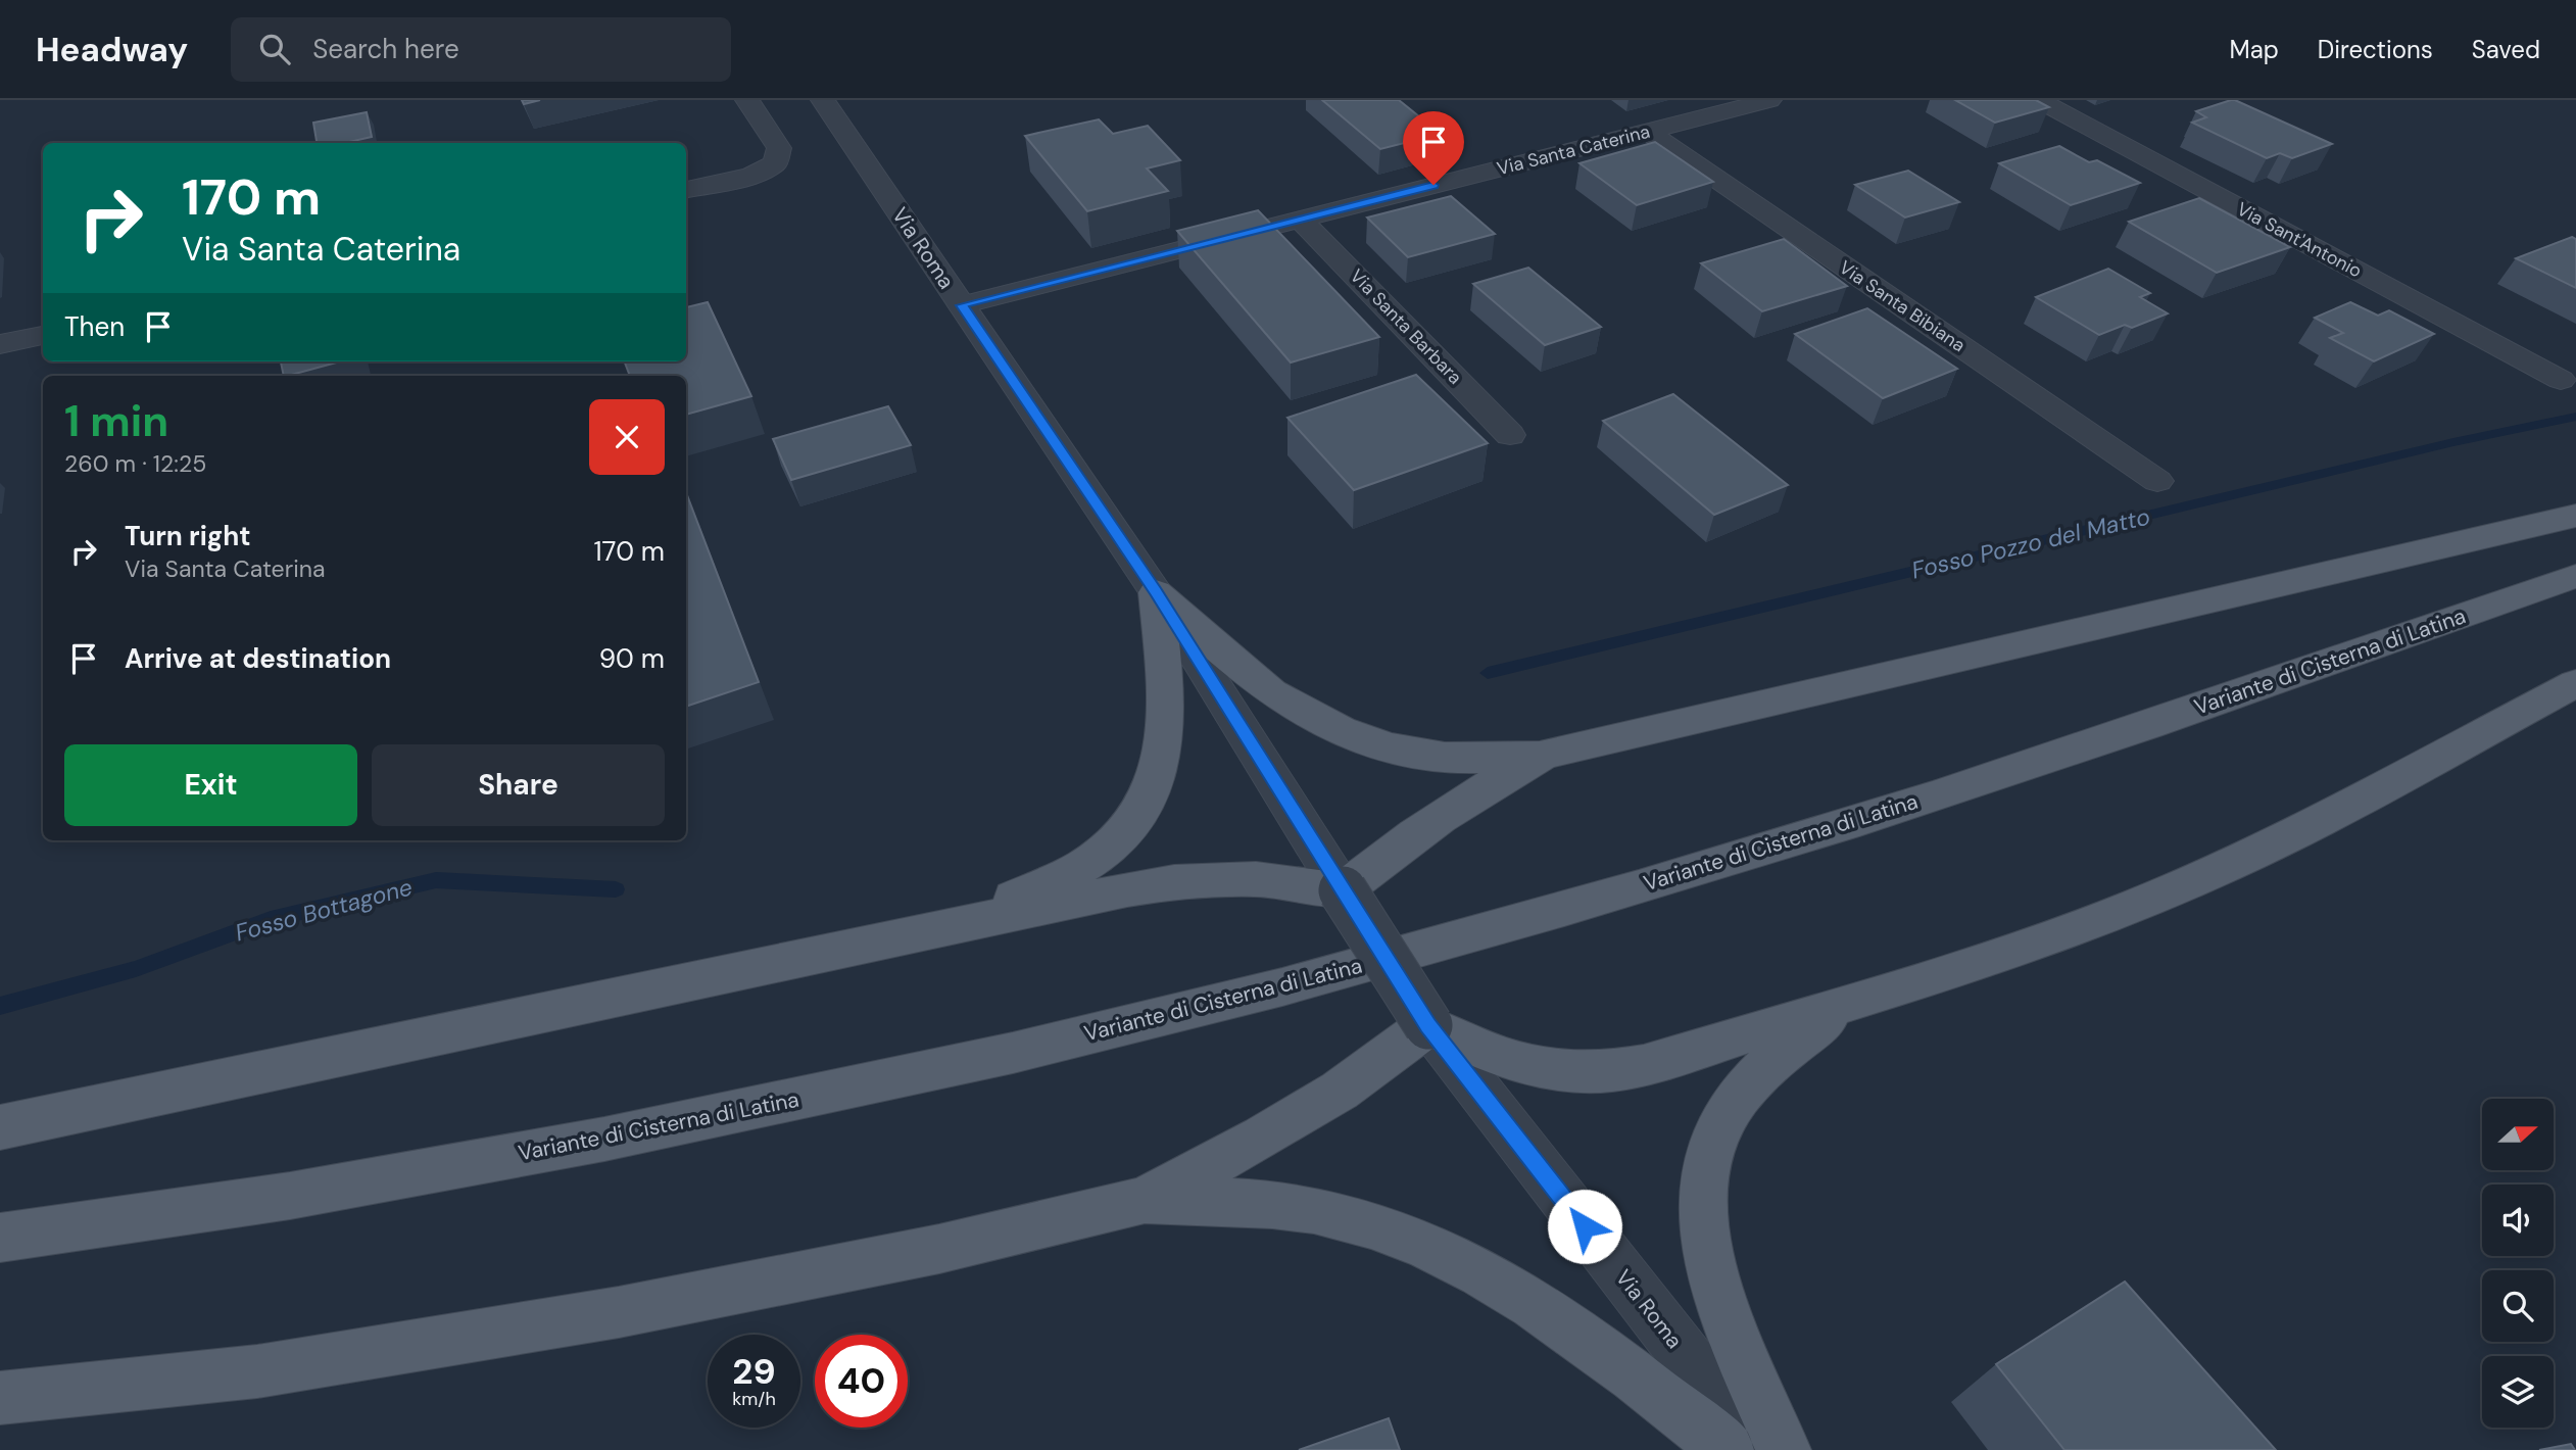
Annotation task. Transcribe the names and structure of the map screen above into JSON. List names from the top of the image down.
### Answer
{
  "streets": {
    "main road": ["Variante di Cisterna di Latina"],
    "street": [
      "Via Santa Caterina",
      "Via Sant'Antonio",
      "Via Roma",
      "Via Santa Bibiana",
      "Via Santa Barbara"
    ]
  },
  "crossings": [
    ["Via Santa Caterina", "Via Roma"],
    ["Via Santa Caterina", "Via Santa Bibiana"],
    ["Via Santa Caterina", "Via Santa Barbara"]
  ],
  "water": ["Fosso Pozzo del Matto", "Fosso Bottagone"],
  "north": "right",
  "page": {
    "header": "Headway",
    "search": "Search here",
    "nav": ["Map", "Directions", "Saved"],
    "turn": ["170 m", "Via Santa Caterina"],
    "then": "Then",
    "heading": ["1 min", "260 m · 12:25"],
    "list": [
      {
        "name": "Turn right",
        "note": "Via Santa Caterina",
        "value": "170 m"
      },
      {
        "name": "Arrive at destination",
        "value": "90 m"
      }
    ],
    "buttons": ["Exit", "Share"],
    "speed": "29 km/h",
    "limit": "40"
  }
}
